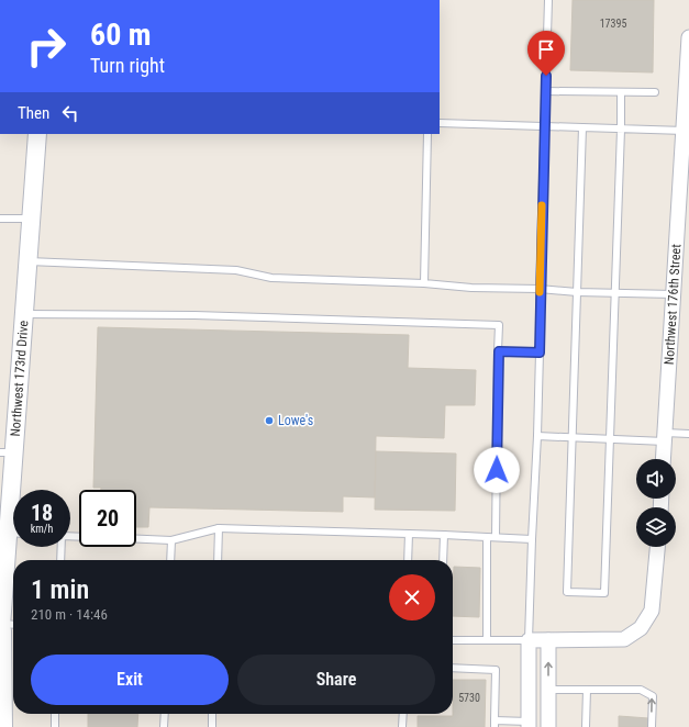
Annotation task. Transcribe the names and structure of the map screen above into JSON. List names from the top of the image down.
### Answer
{
  "streets": {
    "street": ["Northwest 176th Street", "Northwest 173rd Drive"]
  },
  "places": ["Lowe's"],
  "house_numbers": ["17395", "5730"],
  "page": {
    "turn": ["60 m", "Turn right"],
    "then": "Then",
    "speed": "18 km/h",
    "limit": "20",
    "heading": ["1 min", "210 m · 14:46"],
    "buttons": ["Exit", "Share"]
  }
}
